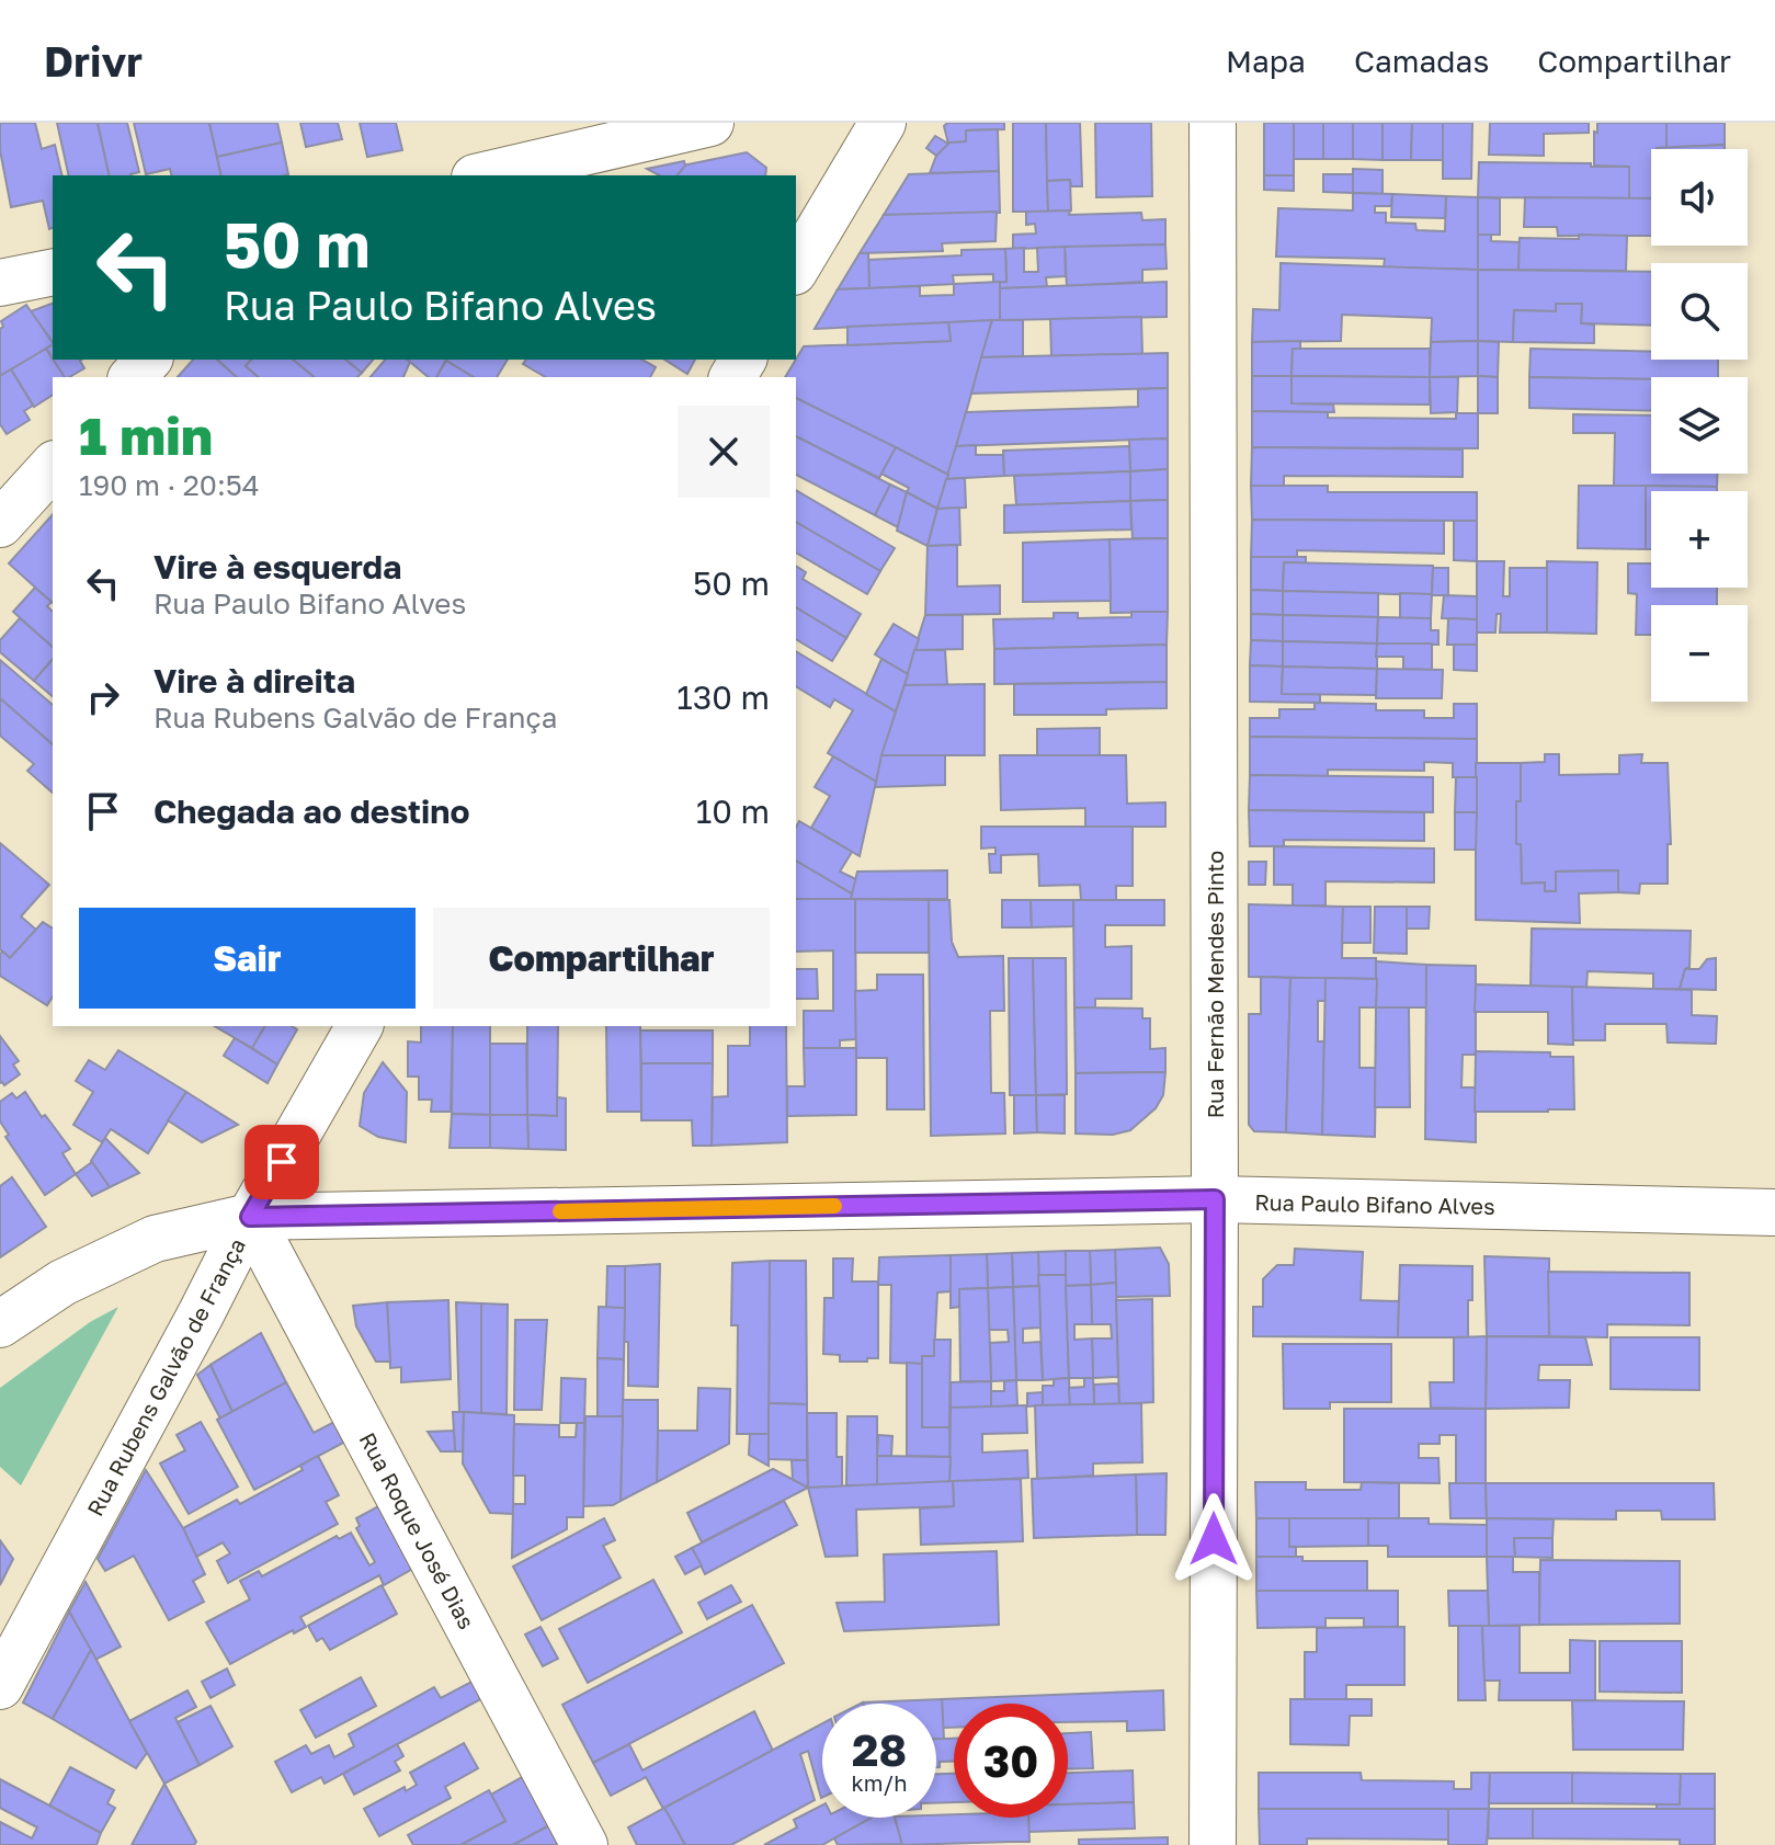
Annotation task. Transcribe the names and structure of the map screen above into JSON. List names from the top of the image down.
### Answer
{
  "streets": {
    "street": [
      "Rua Fernão Mendes Pinto",
      "Rua Paulo Bifano Alves",
      "Rua Rubens Galvão de França",
      "Rua Roque José Dias"
    ]
  },
  "crossings": [
    ["Rua Fernão Mendes Pinto", "Rua Paulo Bifano Alves"],
    ["Rua Paulo Bifano Alves", "Rua Rubens Galvão de França"],
    ["Rua Paulo Bifano Alves", "Rua Roque José Dias"],
    ["Rua Rubens Galvão de França", "Rua Roque José Dias"]
  ],
  "page": {
    "header": "Drivr",
    "nav": ["Mapa", "Camadas", "Compartilhar"],
    "map_buttons": ["+", "−"],
    "turn": ["50 m", "Rua Paulo Bifano Alves"],
    "heading": ["1 min", "190 m · 20:54"],
    "list": [
      {
        "name": "Vire à esquerda",
        "note": "Rua Paulo Bifano Alves",
        "value": "50 m"
      },
      {
        "name": "Vire à direita",
        "note": "Rua Rubens Galvão de França",
        "value": "130 m"
      },
      {
        "name": "Chegada ao destino",
        "value": "10 m"
      }
    ],
    "buttons": ["Sair", "Compartilhar"],
    "speed": "28 km/h",
    "limit": "30"
  }
}
